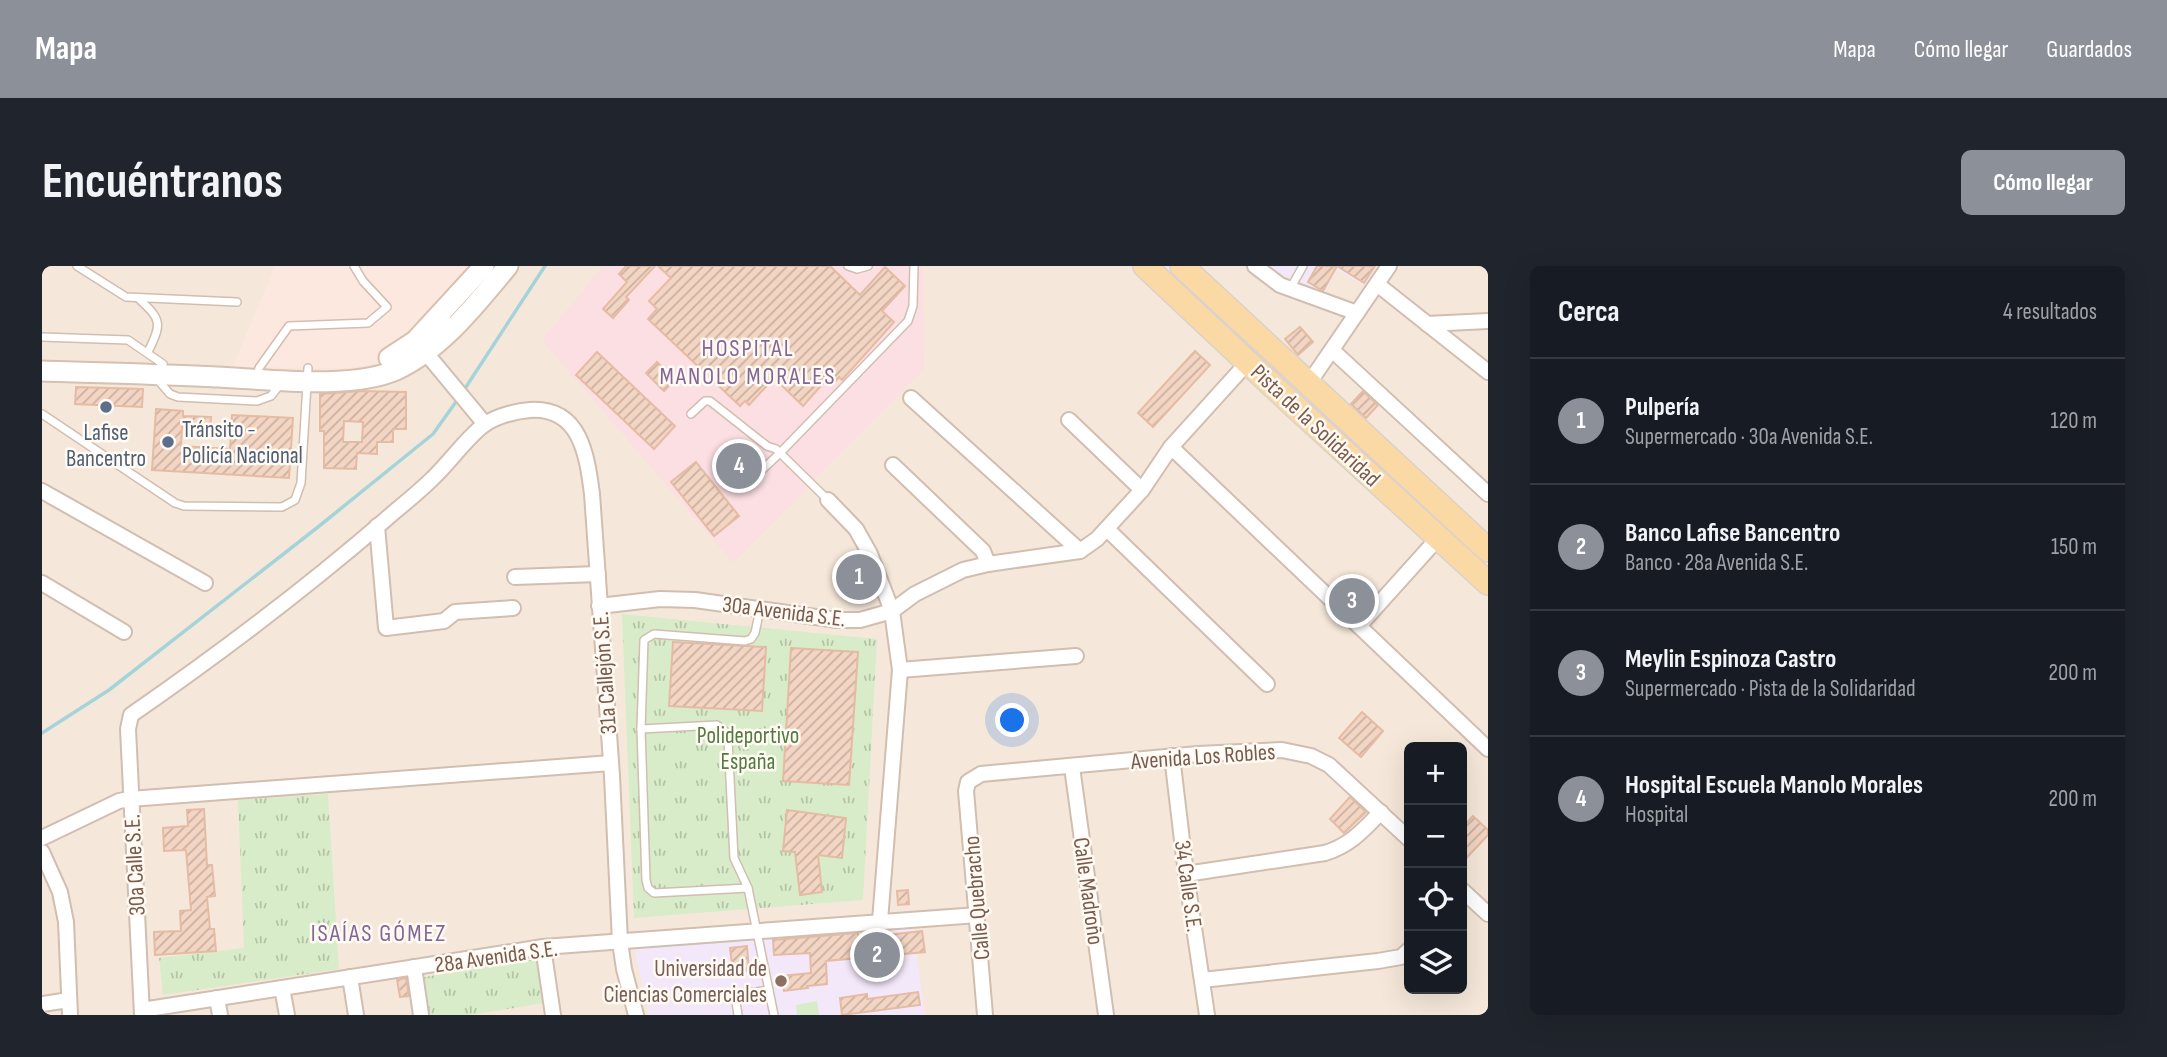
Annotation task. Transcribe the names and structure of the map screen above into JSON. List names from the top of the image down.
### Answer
{
  "streets": {
    "main road": ["Pista de la Solidaridad"],
    "street": [
      "30a Avenida S.E.",
      "31a Callejón S.E.",
      "Avenida Los Robles",
      "30a Calle S.E.",
      "34 Calle S.E.",
      "Calle Madroño",
      "Calle Quebracho",
      "28a Avenida S.E."
    ]
  },
  "crossings": [
    ["30a Avenida S.E.", "31a Callejón S.E."],
    ["31a Callejón S.E.", "28a Avenida S.E."],
    ["Avenida Los Robles", "34 Calle S.E."],
    ["Avenida Los Robles", "Calle Madroño"],
    ["Avenida Los Robles", "Calle Quebracho"],
    ["30a Calle S.E.", "28a Avenida S.E."],
    ["Calle Quebracho", "28a Avenida S.E."]
  ],
  "districts": ["HOSPITAL MANOLO MORALES", "ISAÍAS GÓMEZ"],
  "parks": ["Polideportivo España"],
  "places": ["Lafise Bancentro", "Tránsito - Policía Nacional", "Universidad de Ciencias Comerciales"],
  "page": {
    "header": "Mapa",
    "nav": ["Mapa", "Cómo llegar", "Guardados"],
    "buttons": "Cómo llegar",
    "title": "Encuéntranos",
    "heading": ["Cerca", "4 resultados"],
    "list": [
      {
        "mark": "1",
        "name": "Pulpería",
        "note": "Supermercado · 30a Avenida S.E.",
        "value": "120 m"
      },
      {
        "mark": "2",
        "name": "Banco Lafise Bancentro",
        "note": "Banco · 28a Avenida S.E.",
        "value": "150 m"
      },
      {
        "mark": "3",
        "name": "Meylin Espinoza Castro",
        "note": "Supermercado · Pista de la Solidaridad",
        "value": "200 m"
      },
      {
        "mark": "4",
        "name": "Hospital Escuela Manolo Morales",
        "note": "Hospital",
        "value": "200 m"
      }
    ],
    "pins": [
      "4",
      "1",
      "3",
      "2"
    ],
    "map_buttons": ["+", "−"]
  }
}
